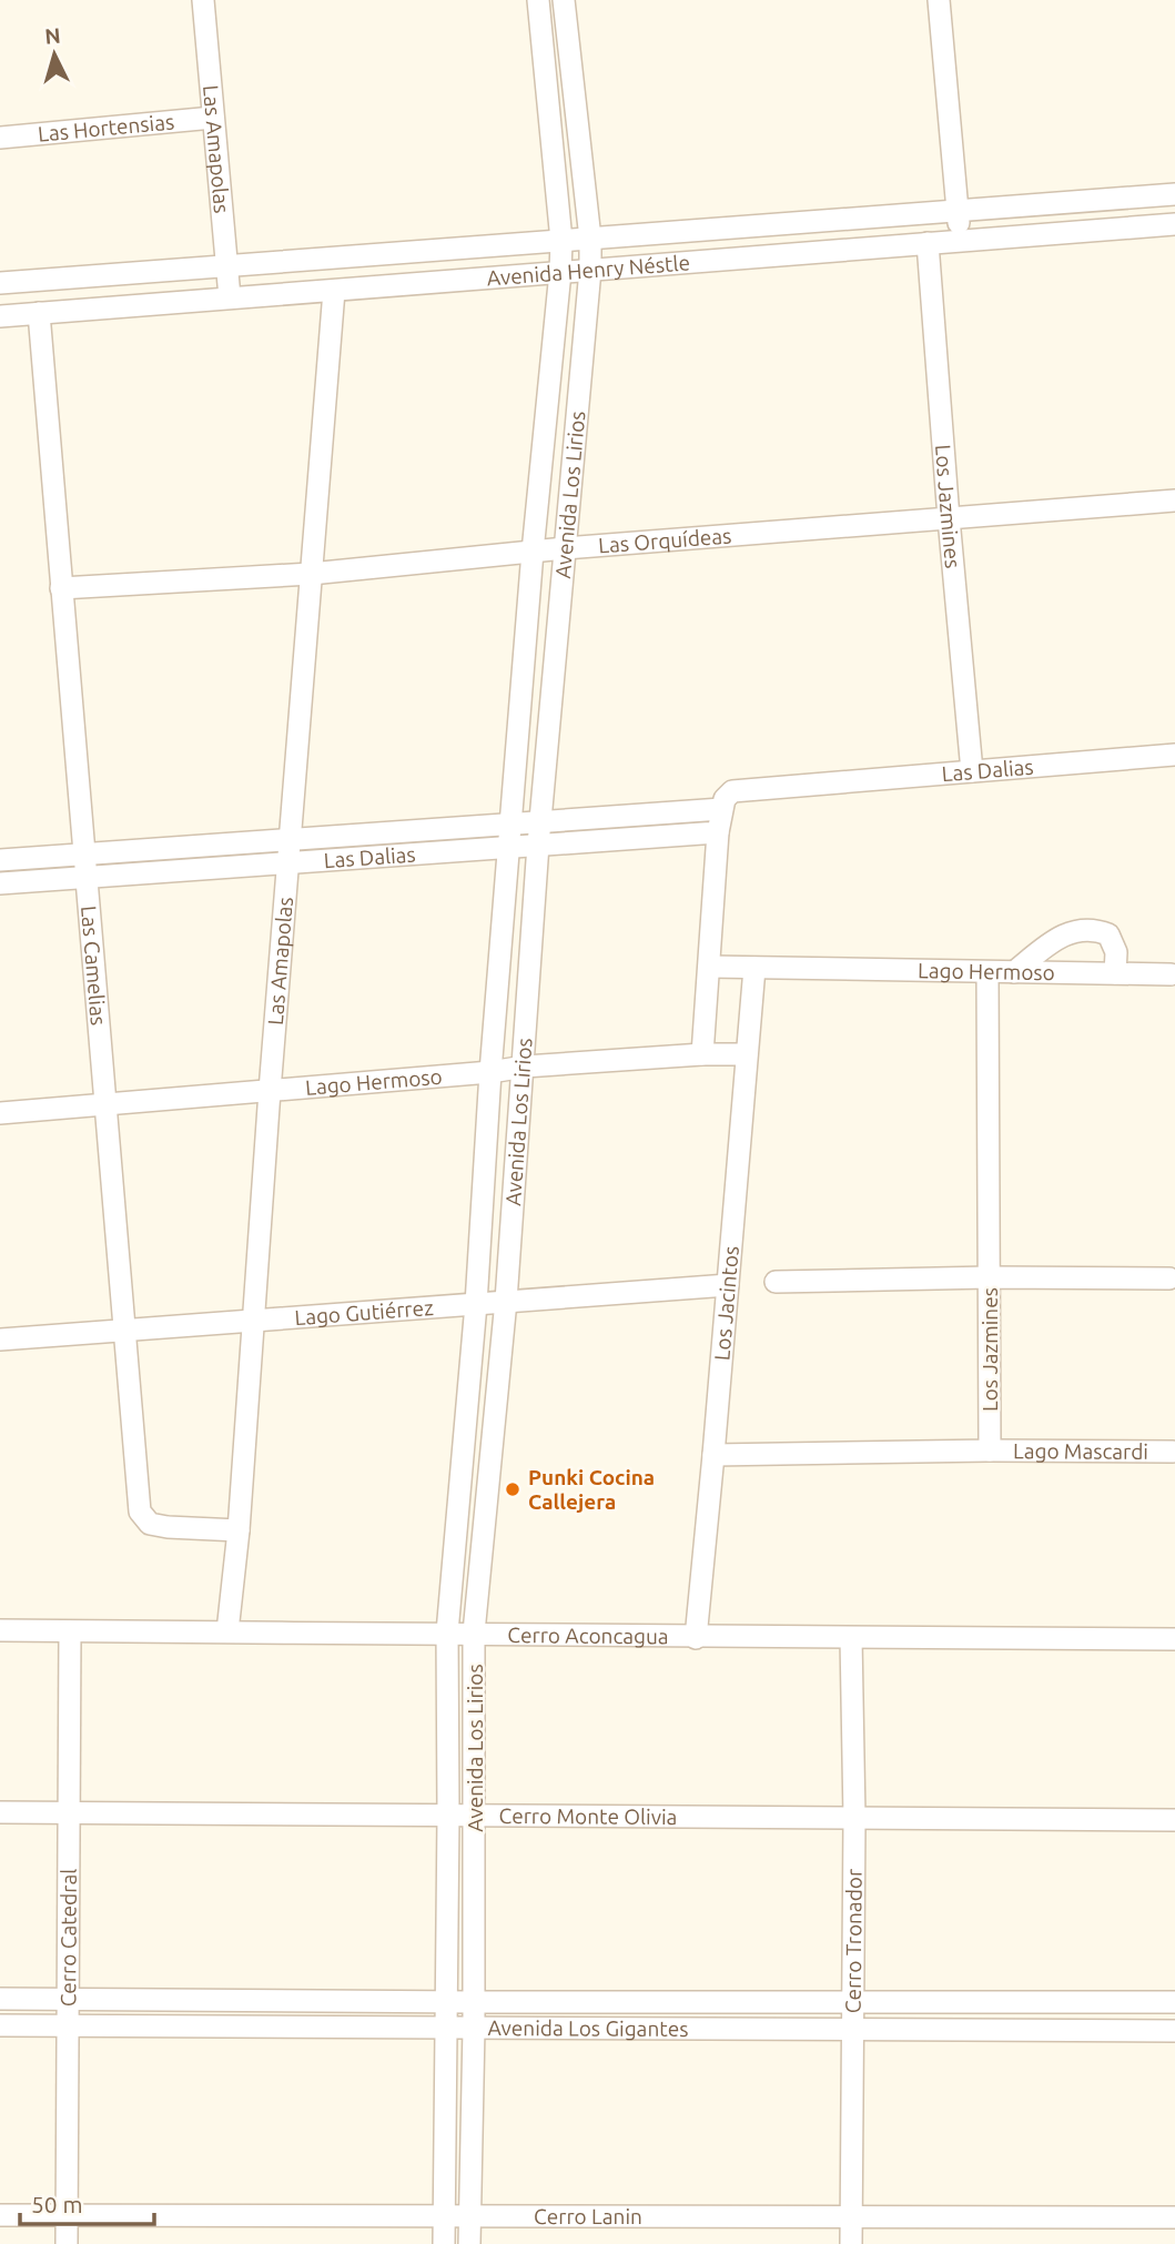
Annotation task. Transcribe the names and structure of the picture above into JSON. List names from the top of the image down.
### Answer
{
  "streets": {
    "street": [
      "Las Hortensias",
      "Las Amapolas",
      "Avenida Henry Néstle",
      "Avenida Los Lirios",
      "Los Jazmines",
      "Las Orquídeas",
      "Las Dalias",
      "Las Camelias",
      "Lago Hermoso",
      "Los Jacintos",
      "Lago Gutiérrez",
      "Lago Mascardi",
      "Cerro Aconcagua",
      "Cerro Monte Olivia",
      "Cerro Catedral",
      "Cerro Tronador",
      "Avenida Los Gigantes",
      "Cerro Lanin"
    ]
  },
  "crossings": [
    ["Las Hortensias", "Las Amapolas"],
    ["Las Amapolas", "Avenida Henry Néstle"],
    ["Las Amapolas", "Las Orquídeas"],
    ["Las Amapolas", "Las Dalias"],
    ["Las Amapolas", "Las Camelias"],
    ["Las Amapolas", "Lago Hermoso"],
    ["Las Amapolas", "Lago Gutiérrez"],
    ["Las Amapolas", "Cerro Aconcagua"],
    ["Avenida Henry Néstle", "Avenida Los Lirios"],
    ["Avenida Henry Néstle", "Los Jazmines"],
    ["Avenida Henry Néstle", "Las Camelias"],
    ["Avenida Los Lirios", "Las Orquídeas"],
    ["Avenida Los Lirios", "Las Dalias"],
    ["Avenida Los Lirios", "Lago Hermoso"],
    ["Avenida Los Lirios", "Lago Gutiérrez"],
    ["Avenida Los Lirios", "Cerro Aconcagua"],
    ["Avenida Los Lirios", "Cerro Monte Olivia"],
    ["Avenida Los Lirios", "Avenida Los Gigantes"],
    ["Avenida Los Lirios", "Cerro Lanin"],
    ["Los Jazmines", "Las Orquídeas"],
    ["Los Jazmines", "Las Dalias"],
    ["Los Jazmines", "Lago Hermoso"],
    ["Los Jazmines", "Lago Mascardi"],
    ["Las Orquídeas", "Las Camelias"],
    ["Las Dalias", "Las Camelias"],
    ["Las Camelias", "Lago Hermoso"],
    ["Las Camelias", "Lago Gutiérrez"],
    ["Lago Hermoso", "Los Jacintos"],
    ["Los Jacintos", "Lago Gutiérrez"],
    ["Los Jacintos", "Cerro Aconcagua"],
    ["Cerro Aconcagua", "Cerro Catedral"],
    ["Cerro Aconcagua", "Cerro Tronador"],
    ["Cerro Monte Olivia", "Cerro Catedral"],
    ["Cerro Monte Olivia", "Cerro Tronador"],
    ["Cerro Catedral", "Avenida Los Gigantes"],
    ["Cerro Catedral", "Cerro Lanin"],
    ["Cerro Tronador", "Avenida Los Gigantes"],
    ["Cerro Tronador", "Cerro Lanin"]
  ],
  "places": ["Punki Cocina Callejera"],
  "scale_bar": "50 m",
  "north": "top"
}
